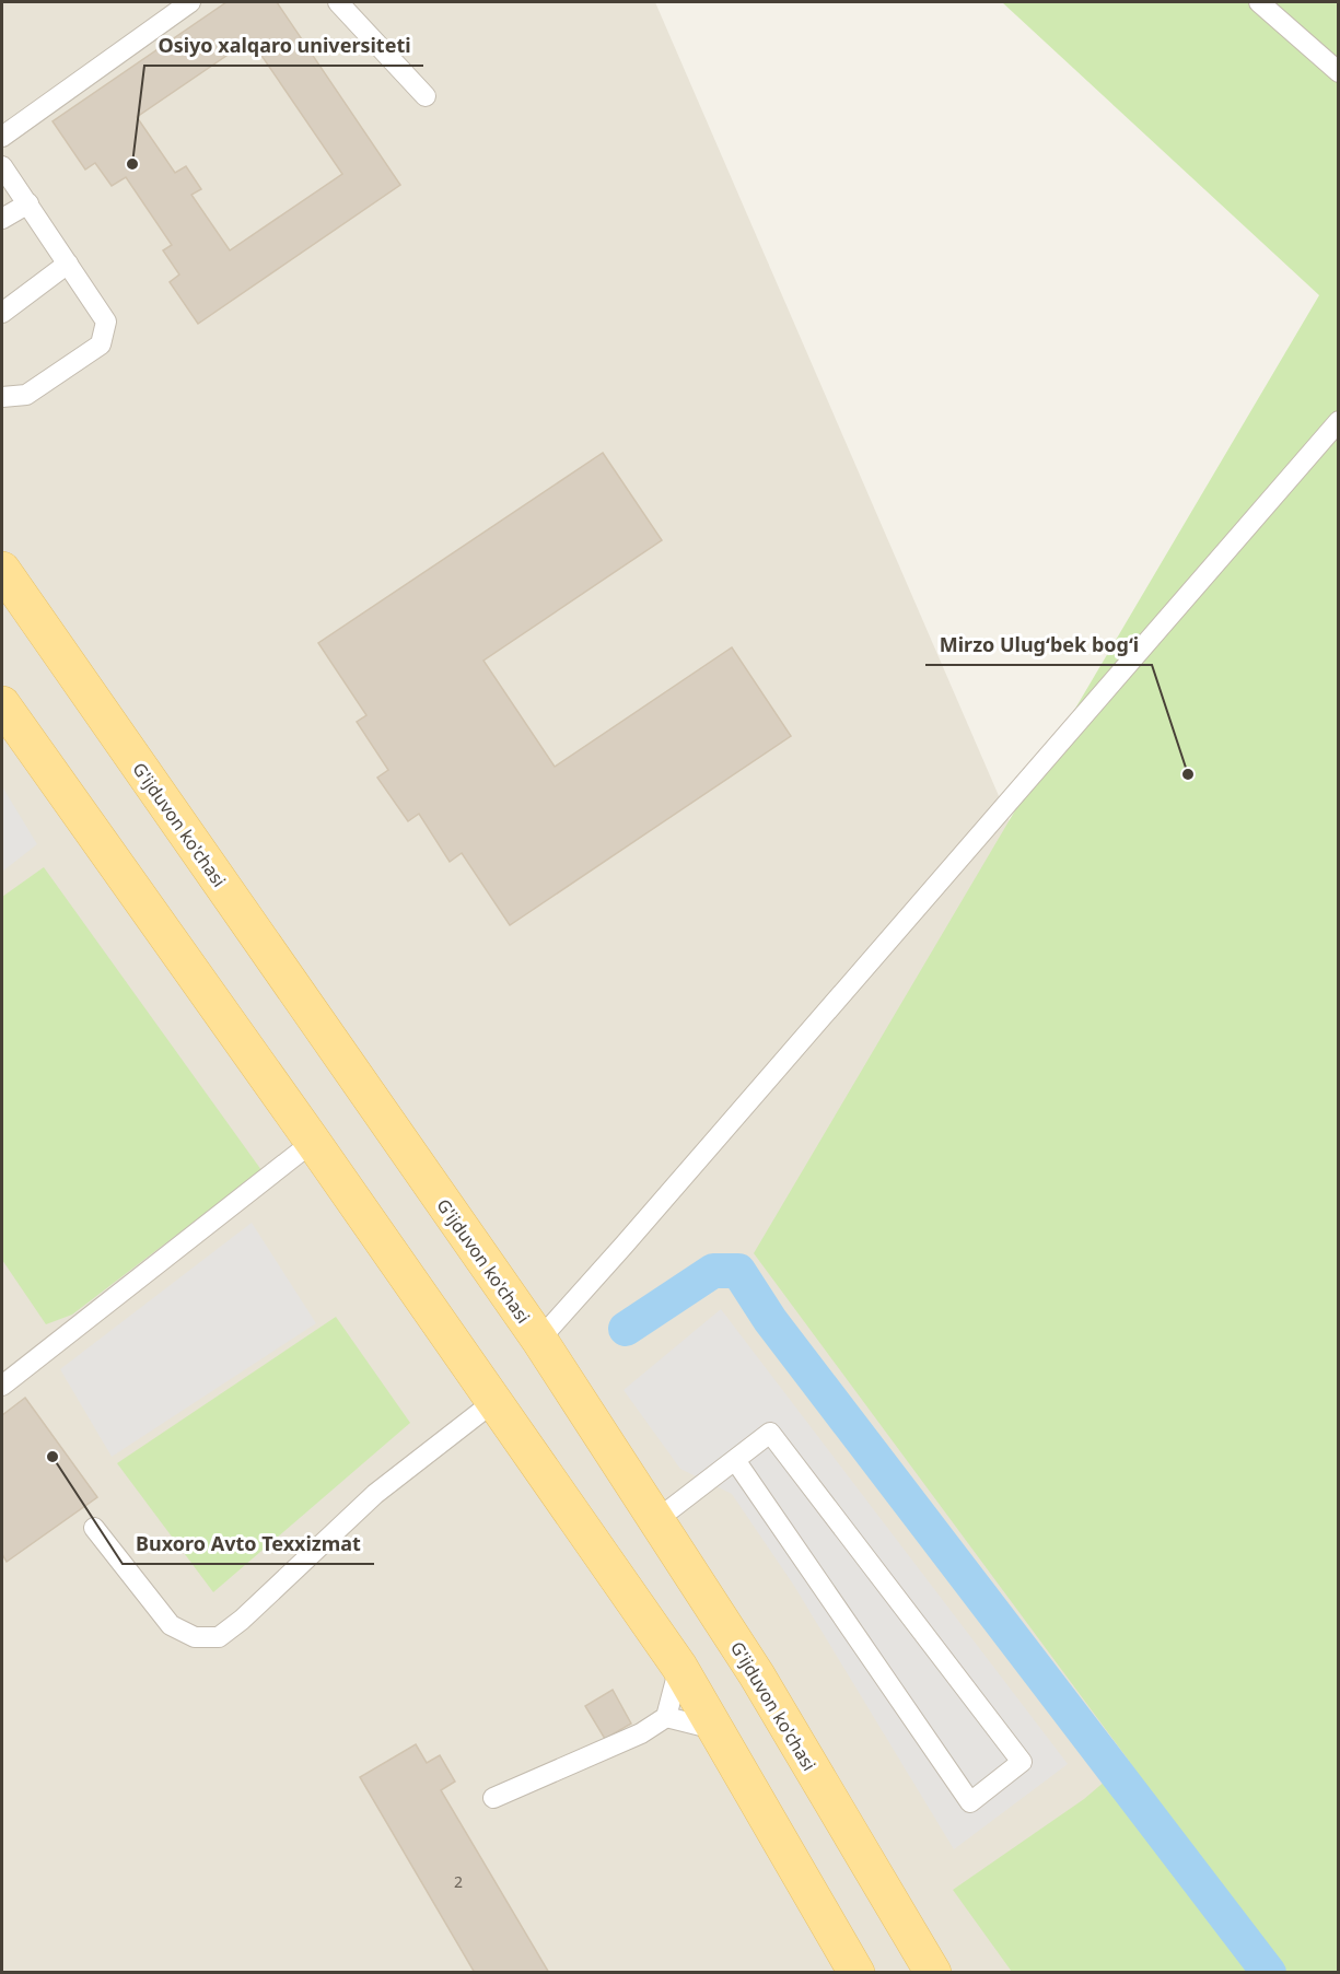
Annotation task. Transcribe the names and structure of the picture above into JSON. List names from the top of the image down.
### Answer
{
  "streets": {
    "main road": ["G'ijduvon ko'chasi"]
  },
  "places": ["Osiyo xalqaro universiteti", "Mirzo Ulugʻbek bogʻi", "Buxoro Avto Texxizmat"],
  "house_numbers": ["2"]
}
